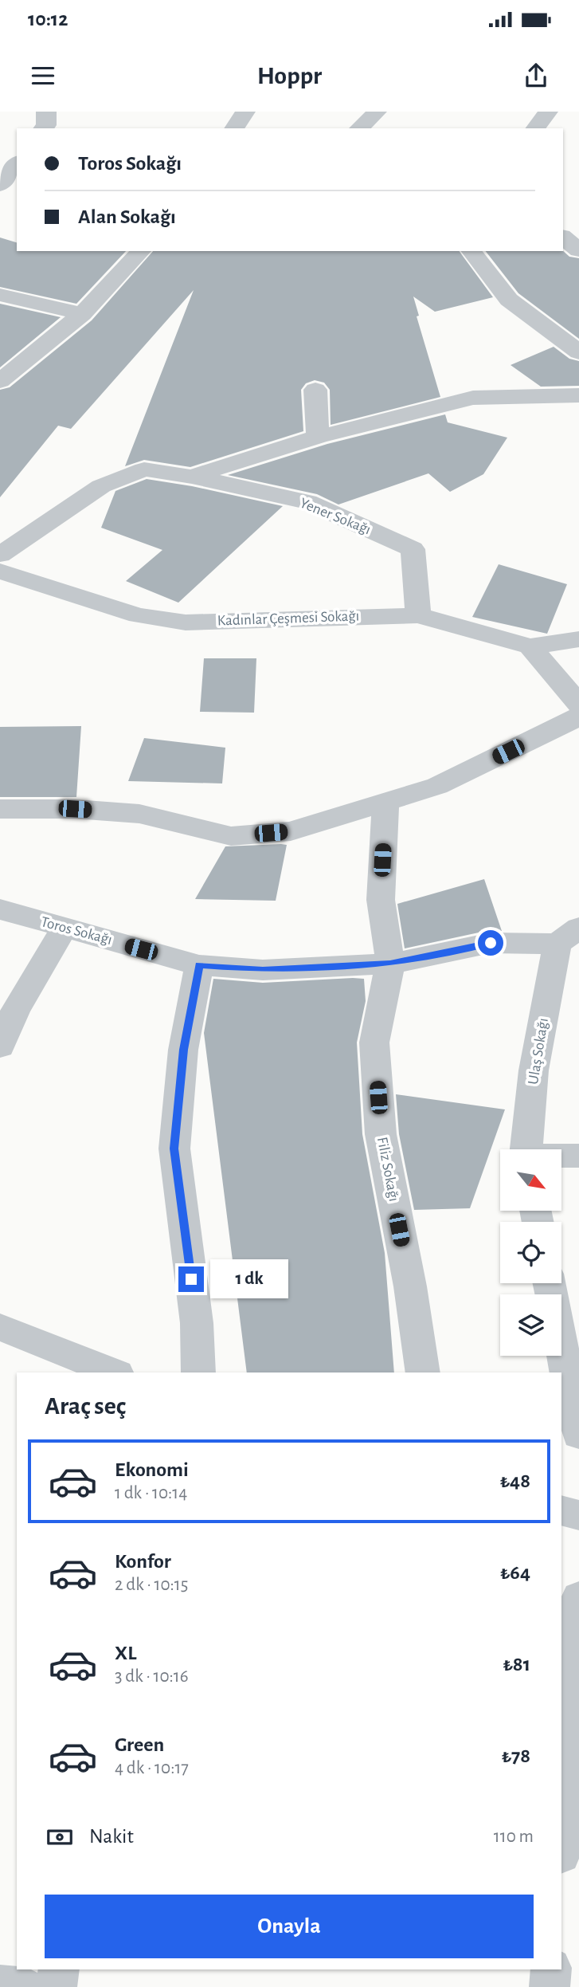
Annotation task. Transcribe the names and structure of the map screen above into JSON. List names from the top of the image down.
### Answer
{
  "streets": {
    "street": [
      "Yener Sokağı",
      "Kadınlar Çeşmesi Sokağı",
      "Toros Sokağı",
      "Ulaş Sokağı",
      "Filiz Sokağı"
    ]
  },
  "crossings": [
    ["Yener Sokağı", "Kadınlar Çeşmesi Sokağı"],
    ["Toros Sokağı", "Ulaş Sokağı"],
    ["Toros Sokağı", "Filiz Sokağı"]
  ],
  "north": "bottom right",
  "page": {
    "status": "10:12",
    "header": "Hoppr",
    "banner": ["Toros Sokağı", "Alan Sokağı"],
    "bubble": "1 dk",
    "heading": "Araç seç",
    "list": [
      {
        "name": "Ekonomi",
        "note": "1 dk · 10:14",
        "value": "₺48"
      },
      {
        "name": "Konfor",
        "note": "2 dk · 10:15",
        "value": "₺64"
      },
      {
        "name": "XL",
        "note": "3 dk · 10:16",
        "value": "₺81"
      },
      {
        "name": "Green",
        "note": "4 dk · 10:17",
        "value": "₺78"
      }
    ],
    "pay": ["Nakit", "110 m"],
    "buttons": "Onayla"
  }
}
